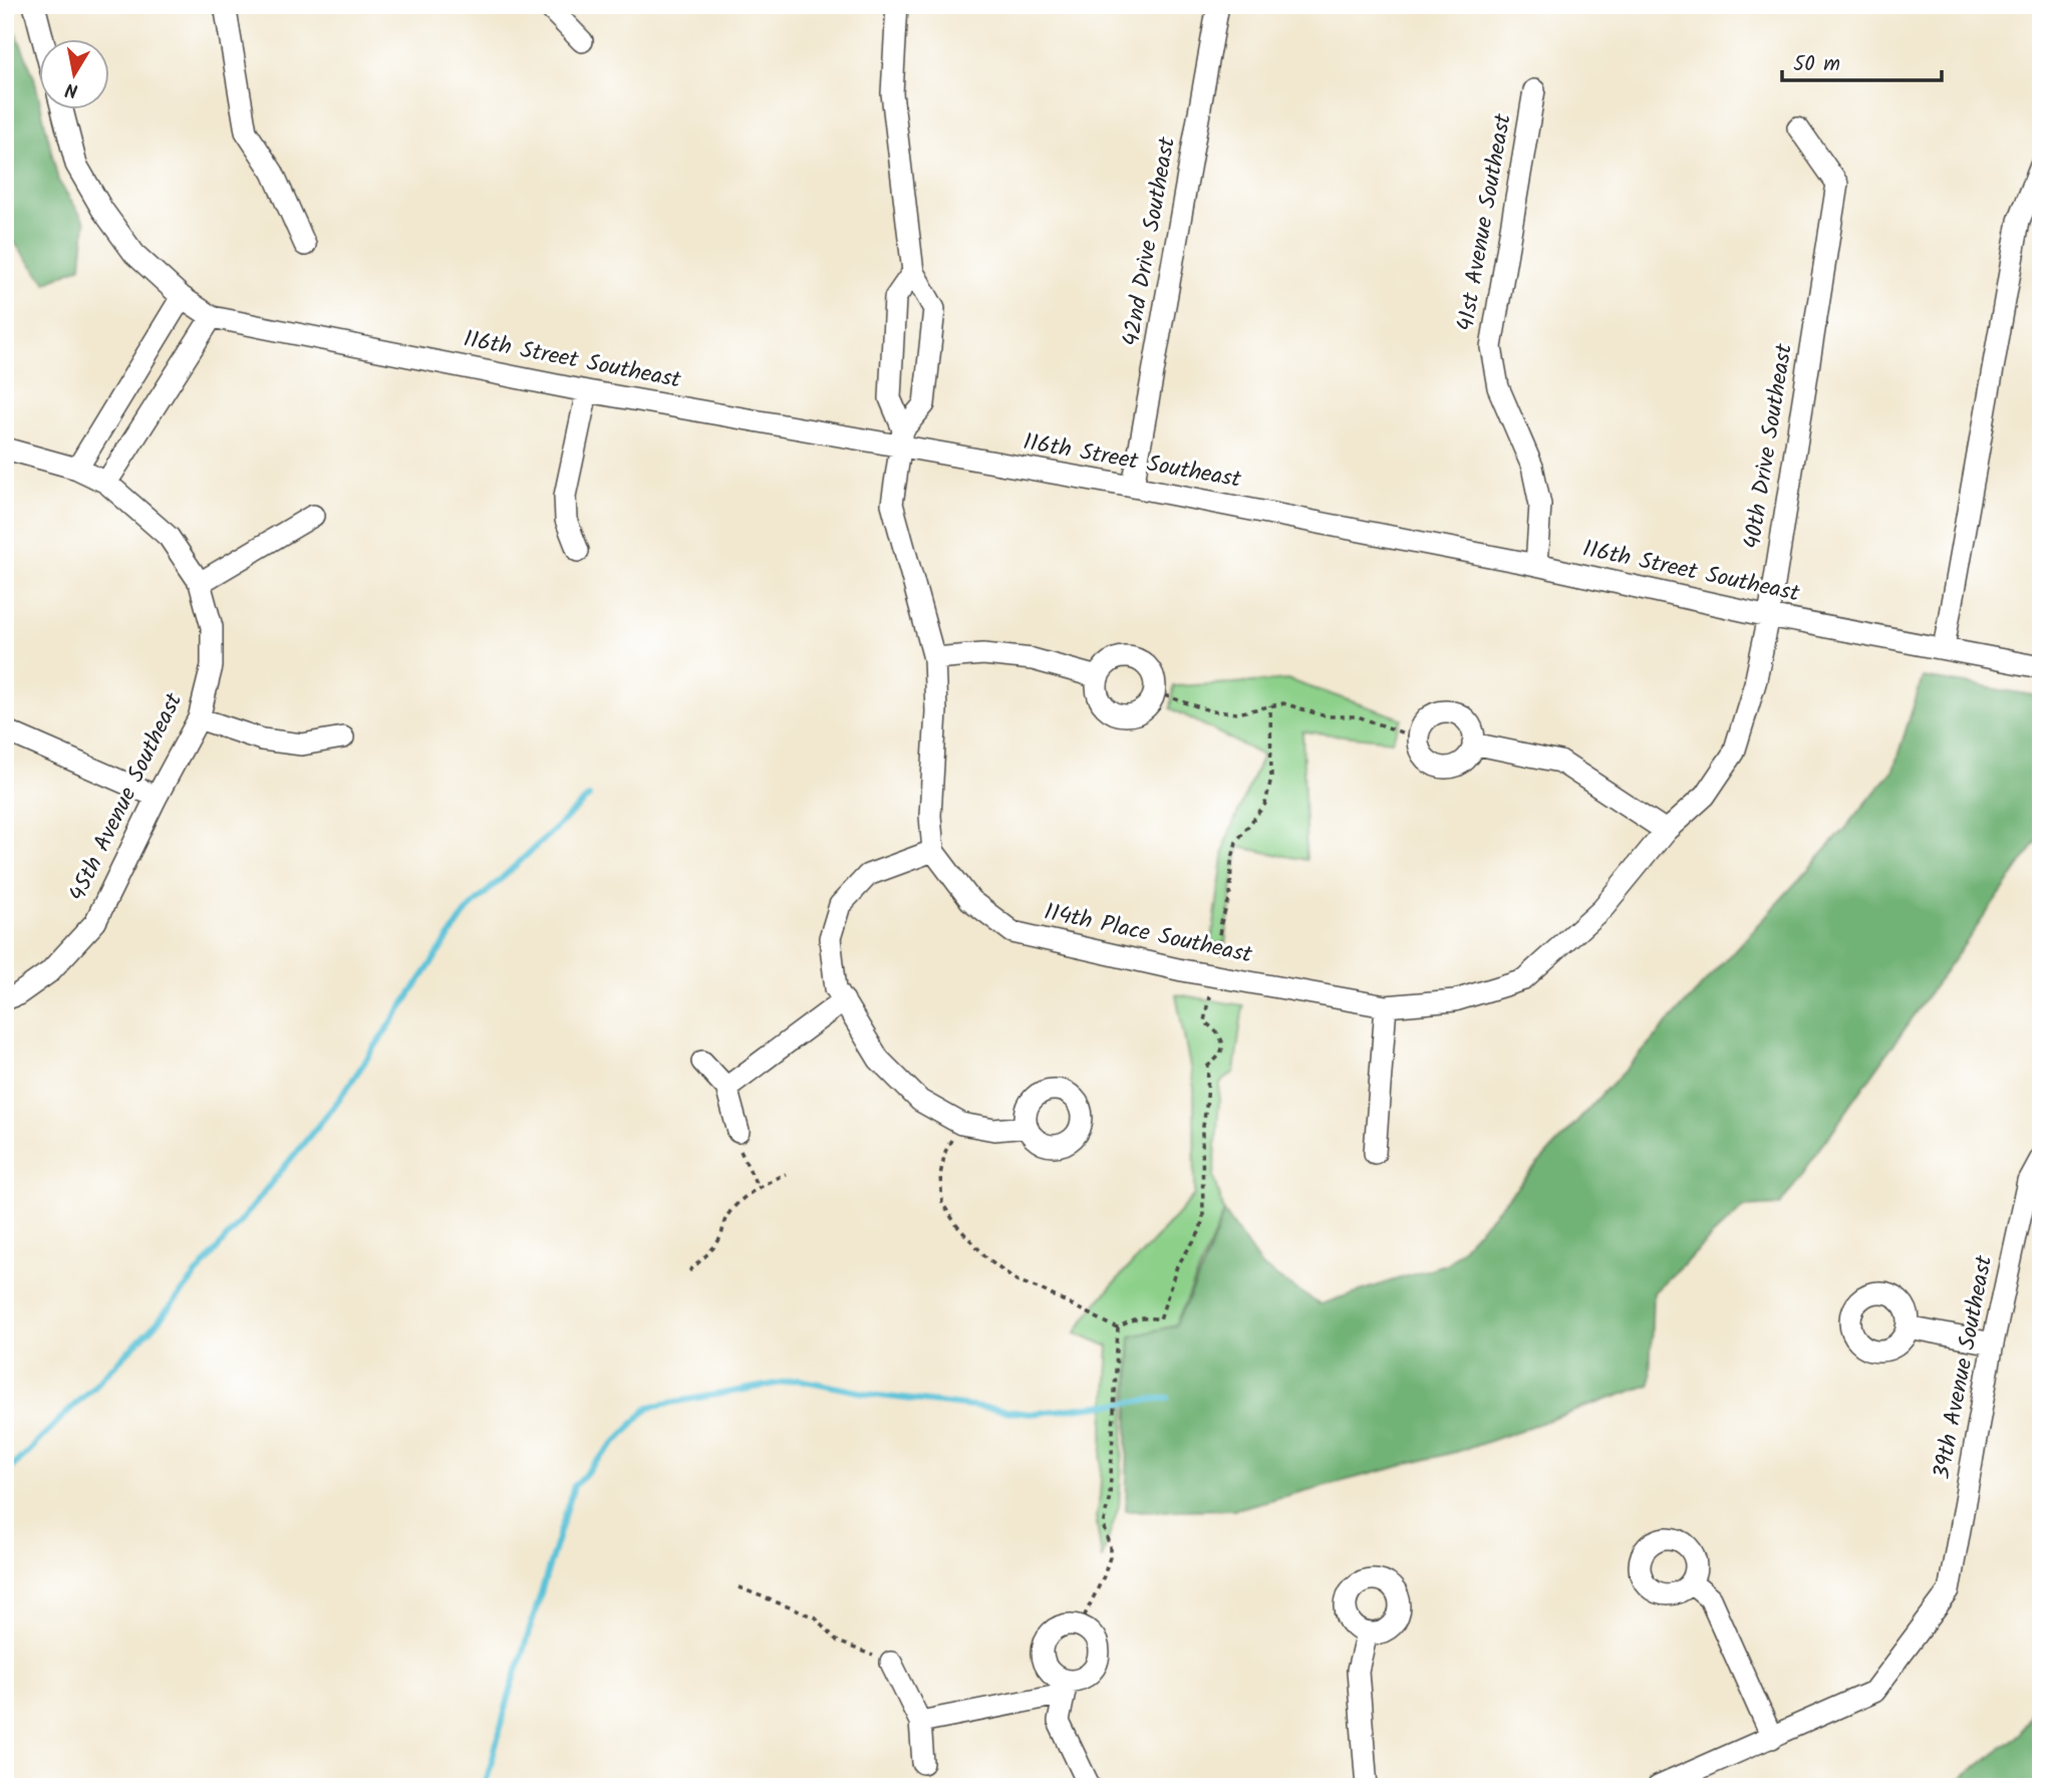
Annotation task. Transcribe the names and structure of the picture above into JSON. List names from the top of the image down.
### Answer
{
  "streets": {
    "street": [
      "41st Avenue Southeast",
      "42nd Drive Southeast",
      "116th Street Southeast",
      "40th Drive Southeast",
      "45th Avenue Southeast",
      "114th Place Southeast",
      "39th Avenue Southeast"
    ]
  },
  "crossings": [
    ["41st Avenue Southeast", "116th Street Southeast"],
    ["42nd Drive Southeast", "116th Street Southeast"],
    ["116th Street Southeast", "40th Drive Southeast"],
    ["40th Drive Southeast", "114th Place Southeast"]
  ],
  "scale_bar": "50 m",
  "north": "bottom"
}
